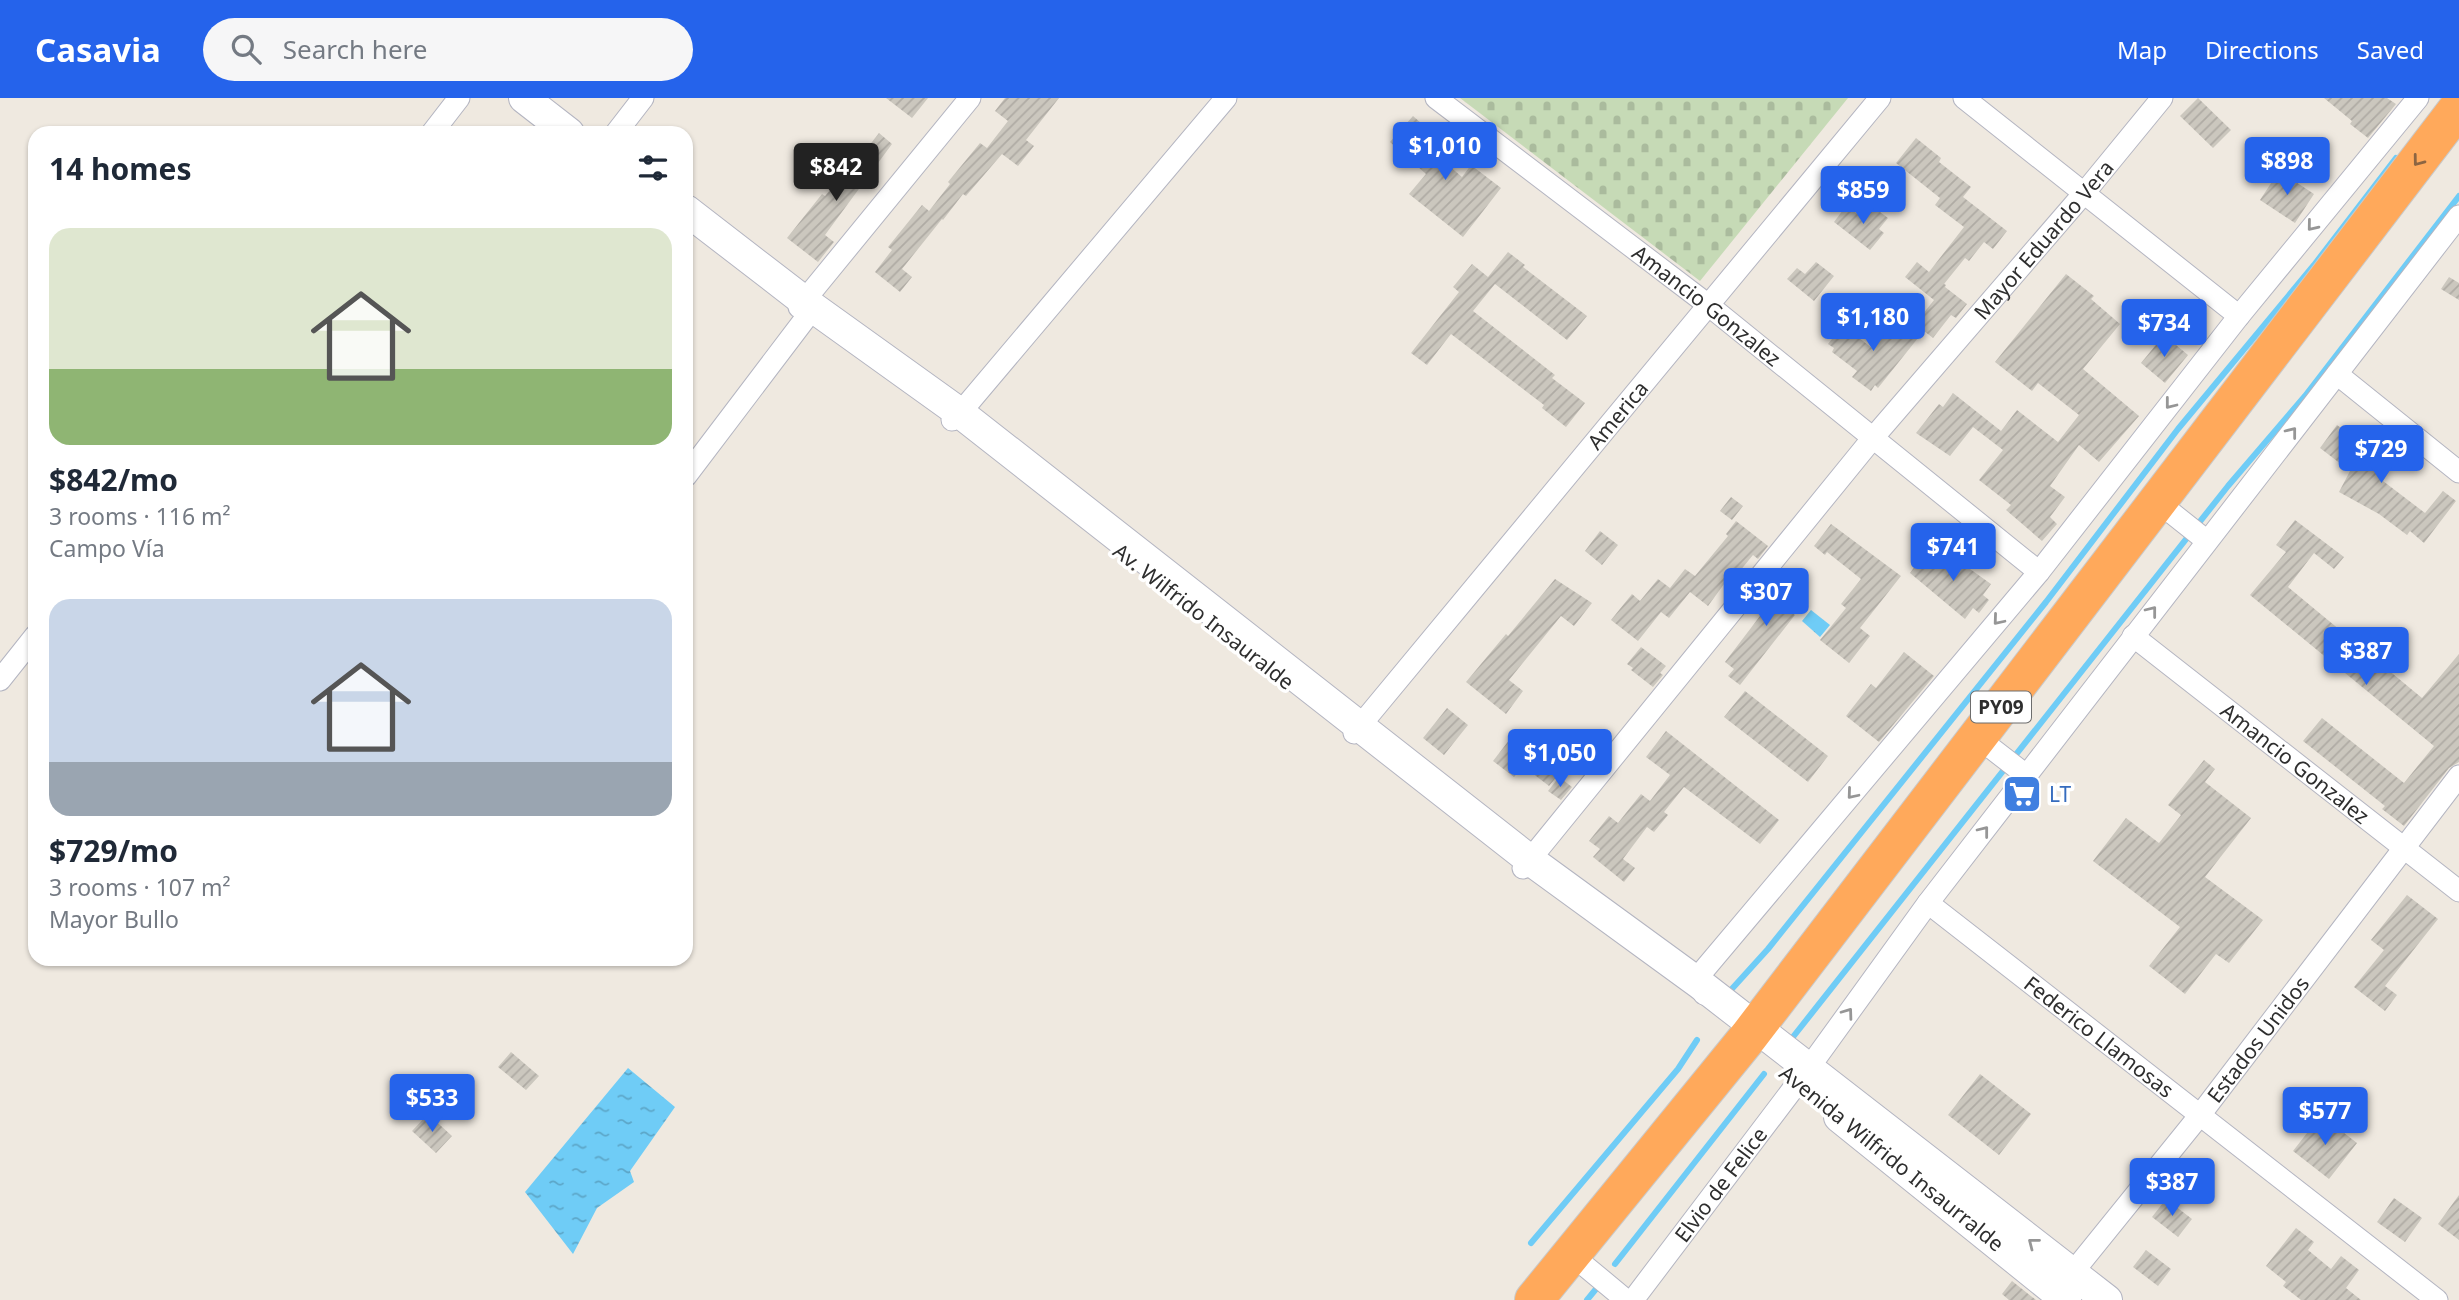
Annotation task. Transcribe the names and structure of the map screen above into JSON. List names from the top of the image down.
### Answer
{
  "streets": {
    "highway": ["PY09"],
    "street": [
      "Mayor Eduardo Vera",
      "Amancio Gonzalez",
      "America",
      "Av. Wilfrido Insauralde",
      "Federico Llamosas",
      "Estados Unidos",
      "Avenida Wilfrido Insaurralde",
      "Elvio de Felice"
    ]
  },
  "crossings": [
    ["Mayor Eduardo Vera", "Amancio Gonzalez"],
    ["Mayor Eduardo Vera", "Av. Wilfrido Insauralde"],
    ["Amancio Gonzalez", "America"],
    ["Amancio Gonzalez", "Estados Unidos"],
    ["Amancio Gonzalez", "Elvio de Felice"],
    ["America", "Av. Wilfrido Insauralde"],
    ["Av. Wilfrido Insauralde", "Avenida Wilfrido Insaurralde"],
    ["PY09", "Avenida Wilfrido Insaurralde"],
    ["PY09", "Elvio de Felice"],
    ["Federico Llamosas", "Estados Unidos"],
    ["Federico Llamosas", "Elvio de Felice"],
    ["Estados Unidos", "Avenida Wilfrido Insaurralde"],
    ["Avenida Wilfrido Insaurralde", "Elvio de Felice"]
  ],
  "places": {
    "supermarket": ["LT"]
  },
  "page": {
    "header": "Casavia",
    "search": "Search here",
    "nav": ["Map", "Directions", "Saved"],
    "price": [
      "$1,010",
      "$898",
      "$842",
      "$859",
      "$1,180",
      "$734",
      "$729",
      "$741",
      "$307",
      "$387",
      "$1,050",
      "$533",
      "$577",
      "$387"
    ],
    "heading": "14 homes",
    "list": [
      {
        "name": "$842/mo",
        "note": "3 rooms · 116 m² · Campo Vía"
      },
      {
        "name": "$729/mo",
        "note": "3 rooms · 107 m² · Mayor Bullo"
      }
    ]
  }
}
